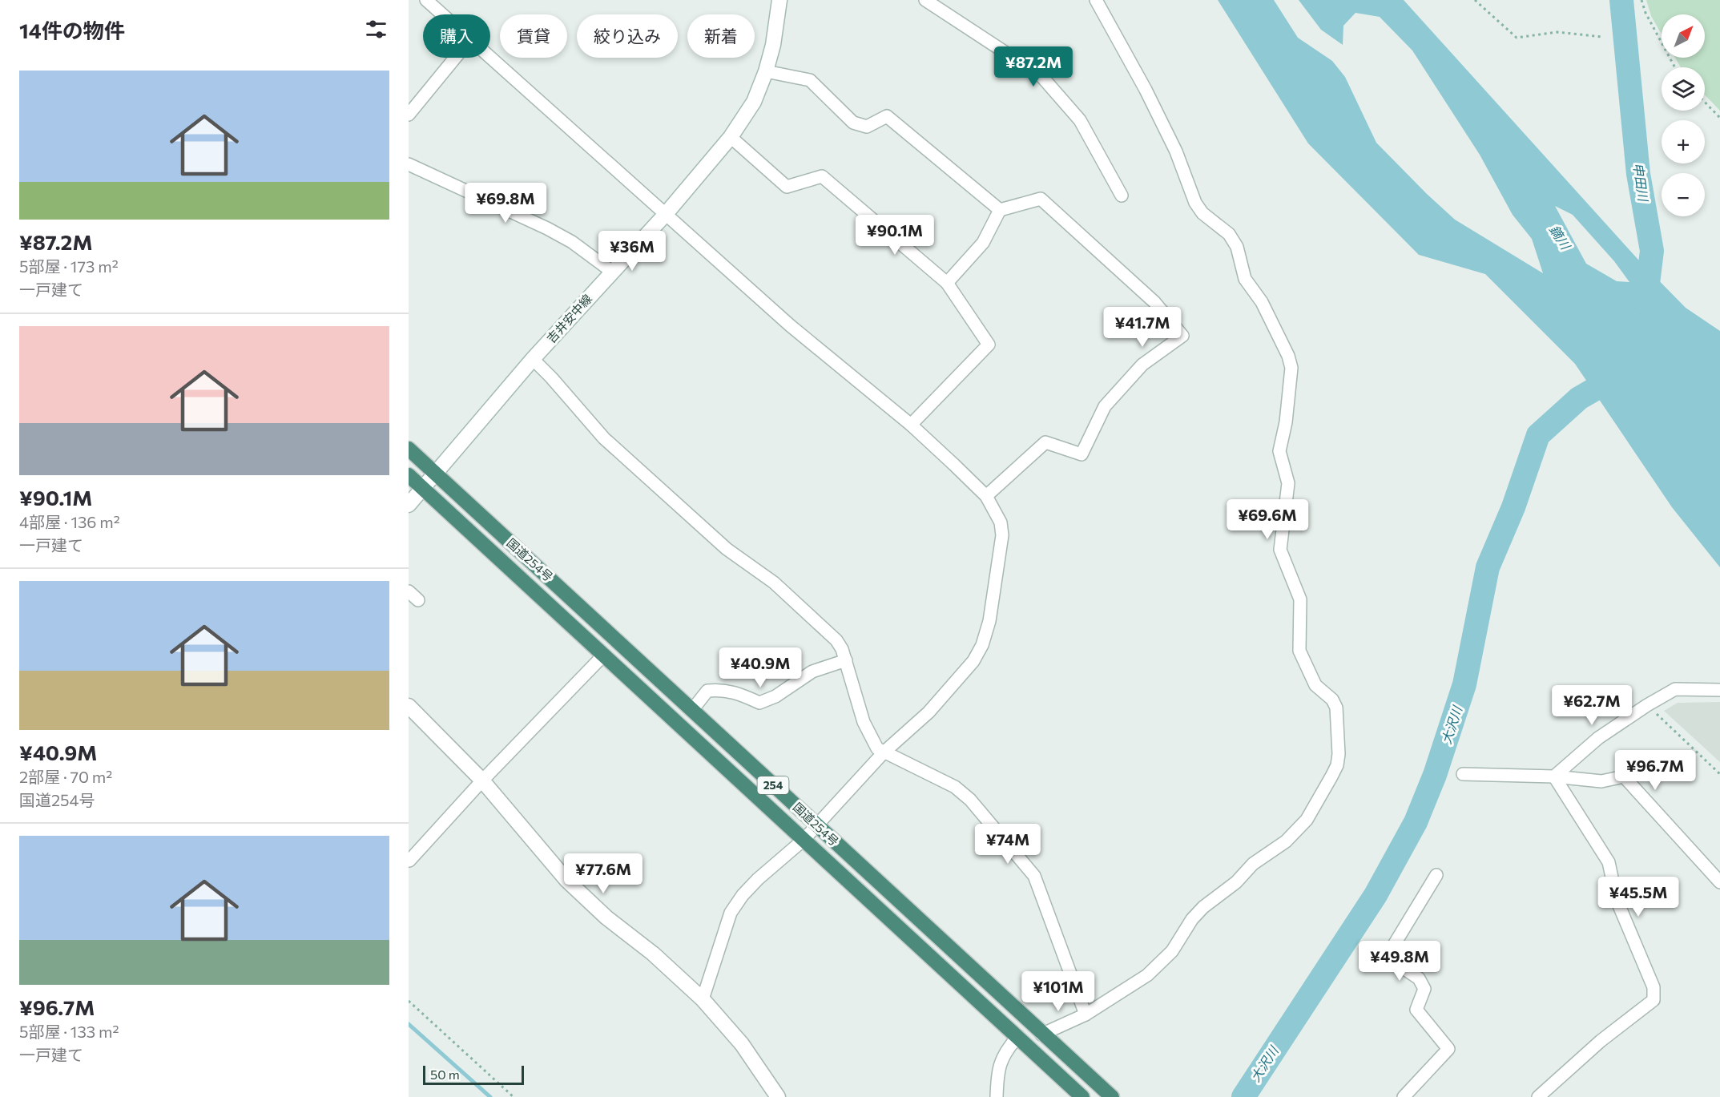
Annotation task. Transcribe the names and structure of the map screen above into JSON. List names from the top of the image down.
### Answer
{
  "streets": {
    "highway": ["国道254号", "254"],
    "main road": ["吉井安中線"]
  },
  "crossings": [
    ["吉井安中線", "国道254号"],
    ["吉井安中線", "254"],
    ["国道254号", "254"]
  ],
  "water": ["申田川", "鏑川", "大沢川"],
  "scale_bar": "50 m",
  "north": "top right",
  "page": {
    "heading": "14件の物件",
    "map_buttons": ["+", "−"],
    "chip": [
      "購入",
      "賃貸",
      "絞り込み",
      "新着"
    ],
    "price": [
      "¥87.2M",
      "¥69.8M",
      "¥90.1M",
      "¥36M",
      "¥41.7M",
      "¥69.6M",
      "¥40.9M",
      "¥62.7M",
      "¥96.7M",
      "¥74M",
      "¥77.6M",
      "¥45.5M",
      "¥49.8M",
      "¥101M"
    ],
    "list": [
      {
        "name": "¥87.2M",
        "note": "5部屋 · 173 m² · 一戸建て"
      },
      {
        "name": "¥90.1M",
        "note": "4部屋 · 136 m² · 一戸建て"
      },
      {
        "name": "¥40.9M",
        "note": "2部屋 · 70 m² · 国道254号"
      },
      {
        "name": "¥96.7M",
        "note": "5部屋 · 133 m² · 一戸建て"
      }
    ],
    "scale": "50 m"
  }
}
